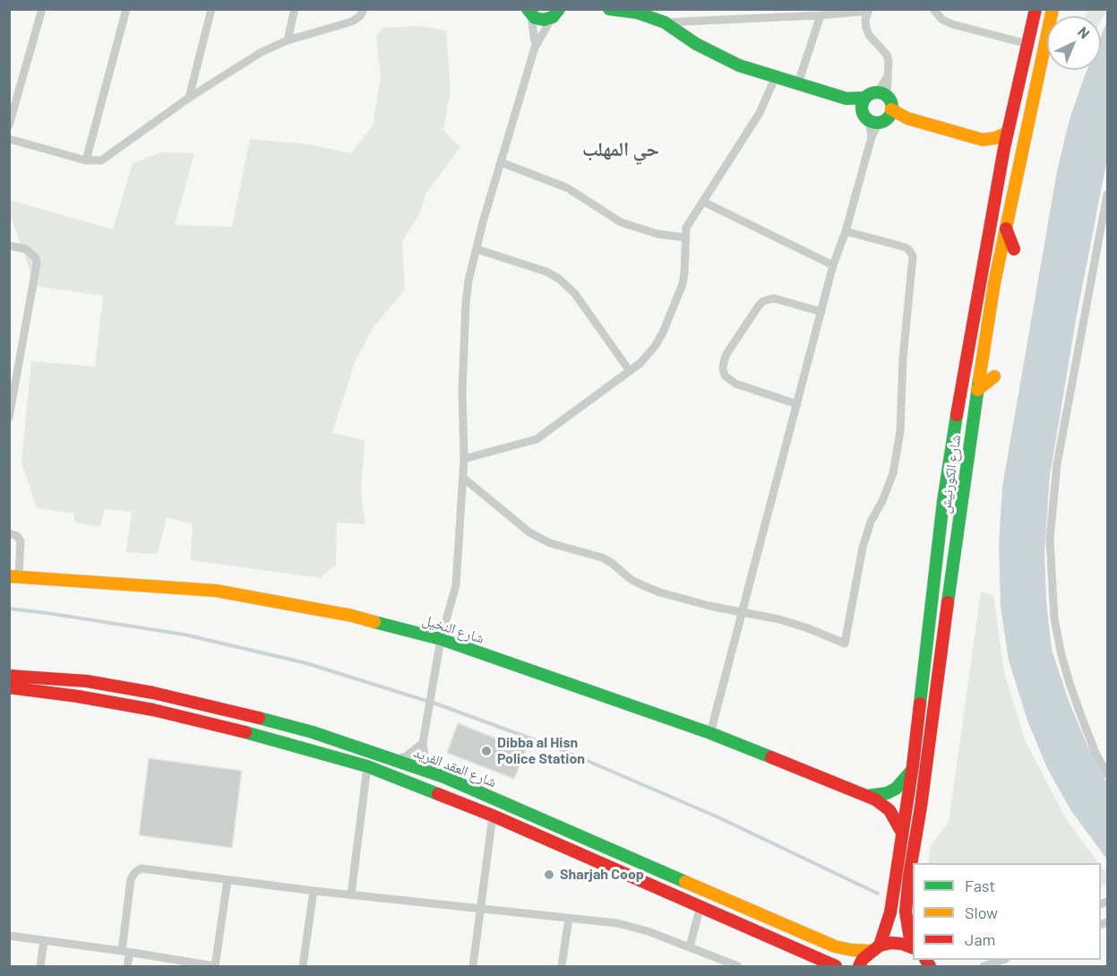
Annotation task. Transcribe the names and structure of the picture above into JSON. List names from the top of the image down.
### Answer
{
  "streets": {
    "main road": ["شارع الكورنيش", "شارع النخيل", "شارع العقد الفريد"]
  },
  "crossings": [
    ["شارع الكورنيش", "شارع النخيل"],
    ["شارع الكورنيش", "شارع العقد الفريد"]
  ],
  "districts": ["حي المهلب"],
  "places": ["Dibba al Hisn Police Station", "Sharjah Coop"],
  "legend": ["Fast", "Slow", "Jam"],
  "north": "top right"
}
